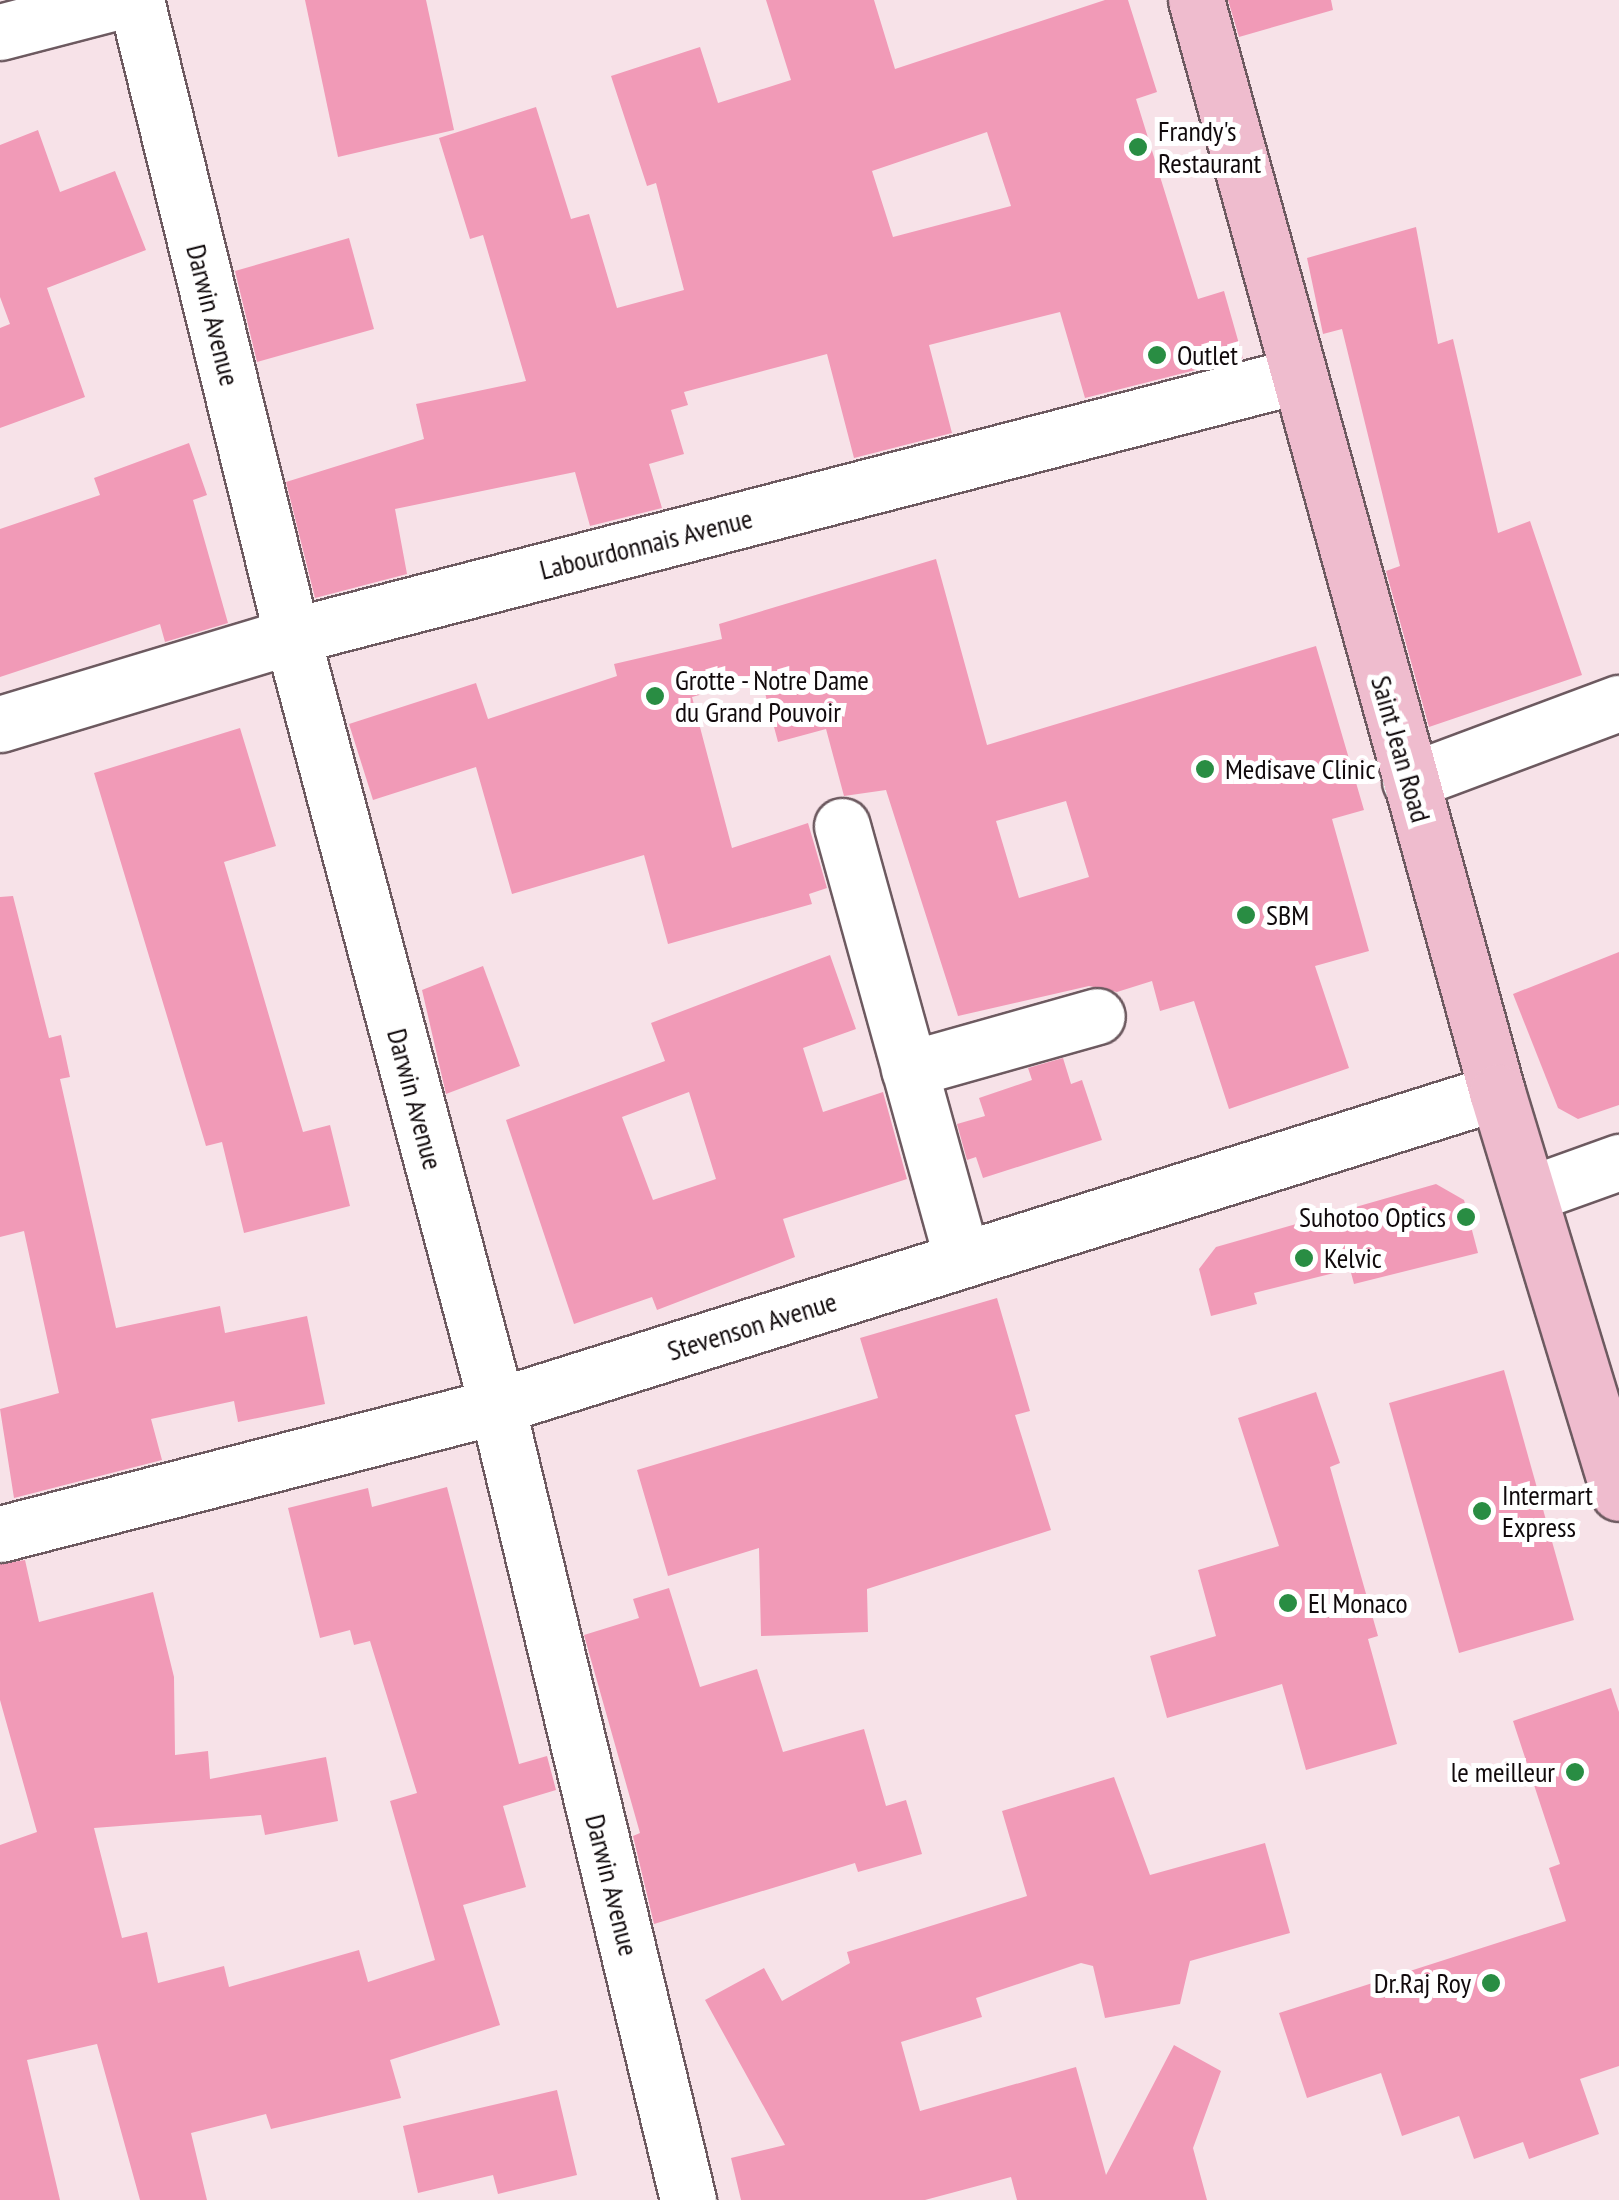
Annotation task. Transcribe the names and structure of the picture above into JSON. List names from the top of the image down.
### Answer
{
  "streets": {
    "main road": ["Saint Jean Road"],
    "street": ["Darwin Avenue", "Labourdonnais Avenue", "Stevenson Avenue"]
  },
  "crossings": [
    ["Darwin Avenue", "Labourdonnais Avenue"],
    ["Darwin Avenue", "Stevenson Avenue"],
    ["Labourdonnais Avenue", "Saint Jean Road"],
    ["Saint Jean Road", "Stevenson Avenue"]
  ],
  "places": [
    "Frandy's Restaurant",
    "Outlet",
    "Grotte - Notre Dame du Grand Pouvoir",
    "Medisave Clinic",
    "SBM",
    "Suhotoo Optics",
    "Kelvic",
    "Intermart Express",
    "El Monaco",
    "le meilleur",
    "Dr.Raj Roy"
  ]
}
